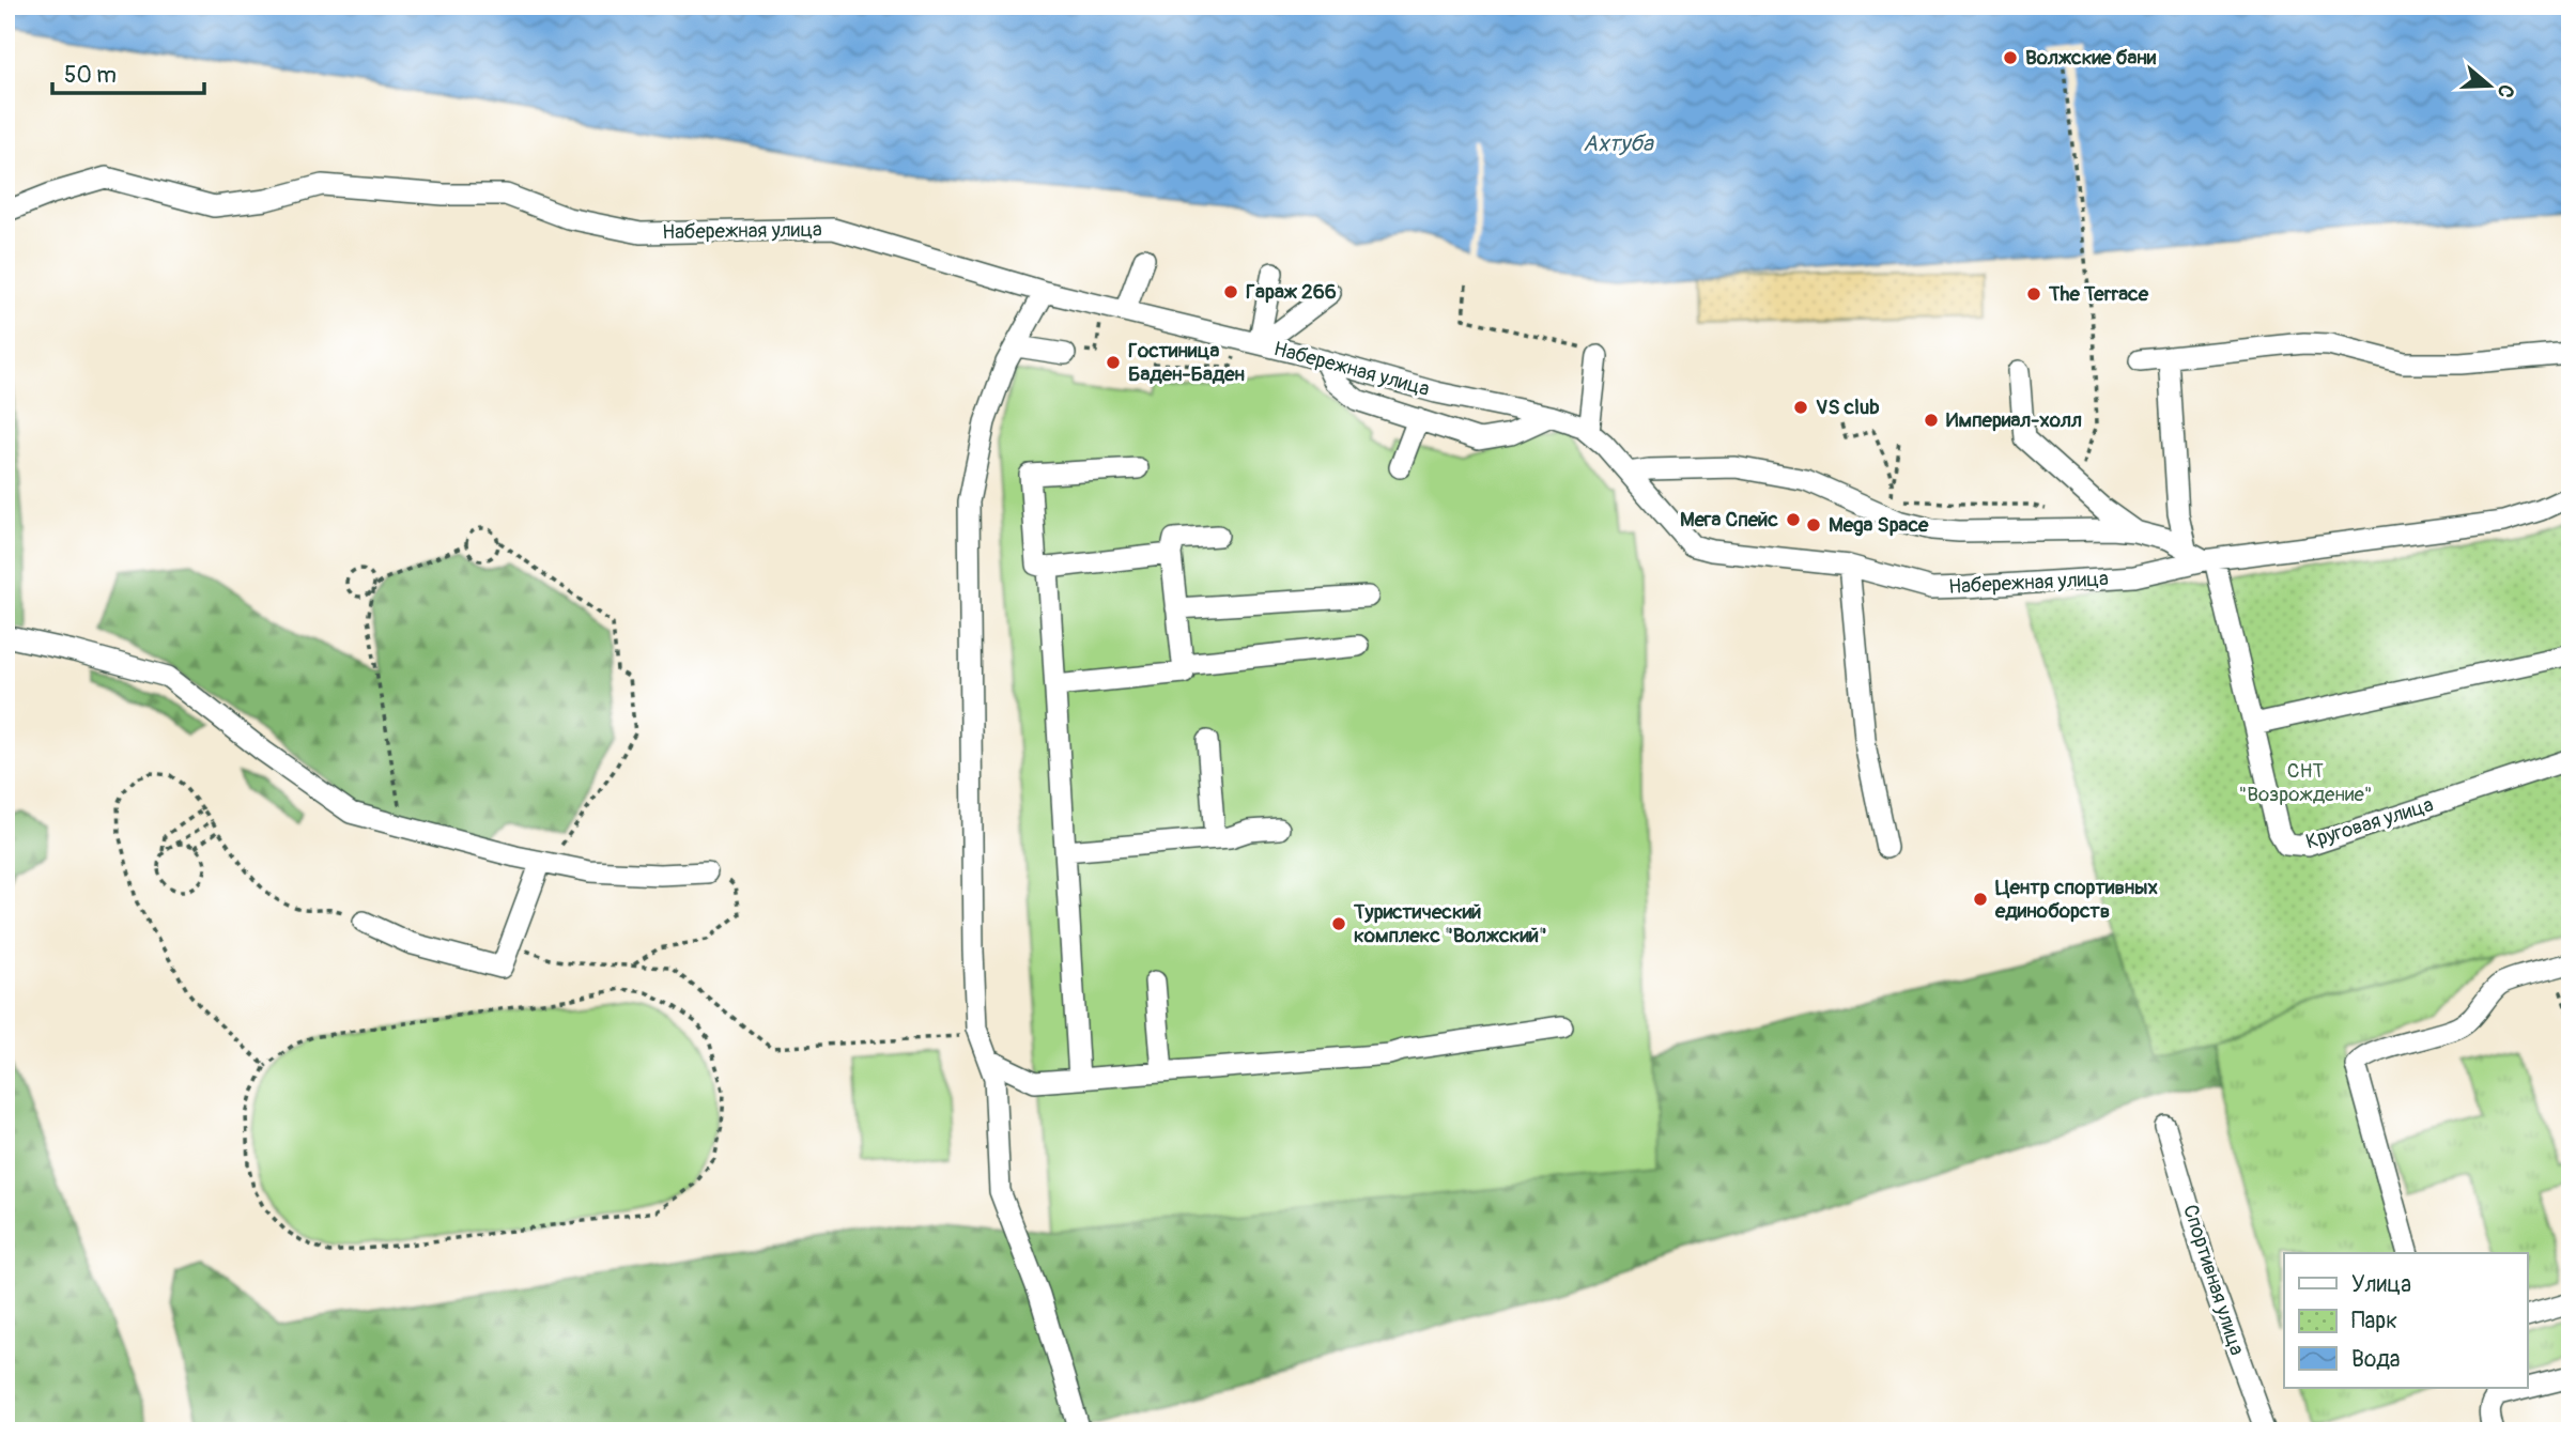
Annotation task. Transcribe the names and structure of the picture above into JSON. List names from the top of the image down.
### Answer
{
  "streets": {
    "street": ["Набережная улица", "Круговая улица", "Спортивная улица"]
  },
  "crossings": [
    ["Набережная улица", "Круговая улица"]
  ],
  "water": ["Ахтуба"],
  "parks": ["СНТ \"Возрождение\""],
  "places": [
    "Волжские бани",
    "Гараж 266",
    "The Terrace",
    "Гостиница Баден-Баден",
    "VS club",
    "Империал-холл",
    "Мега Спейс",
    "Mega Space",
    "Центр спортивных единоборств",
    "Туристический комплекс \"Волжский\""
  ],
  "legend": ["Улица", "Парк", "Вода"],
  "scale_bar": "50 m",
  "north": "right"
}
